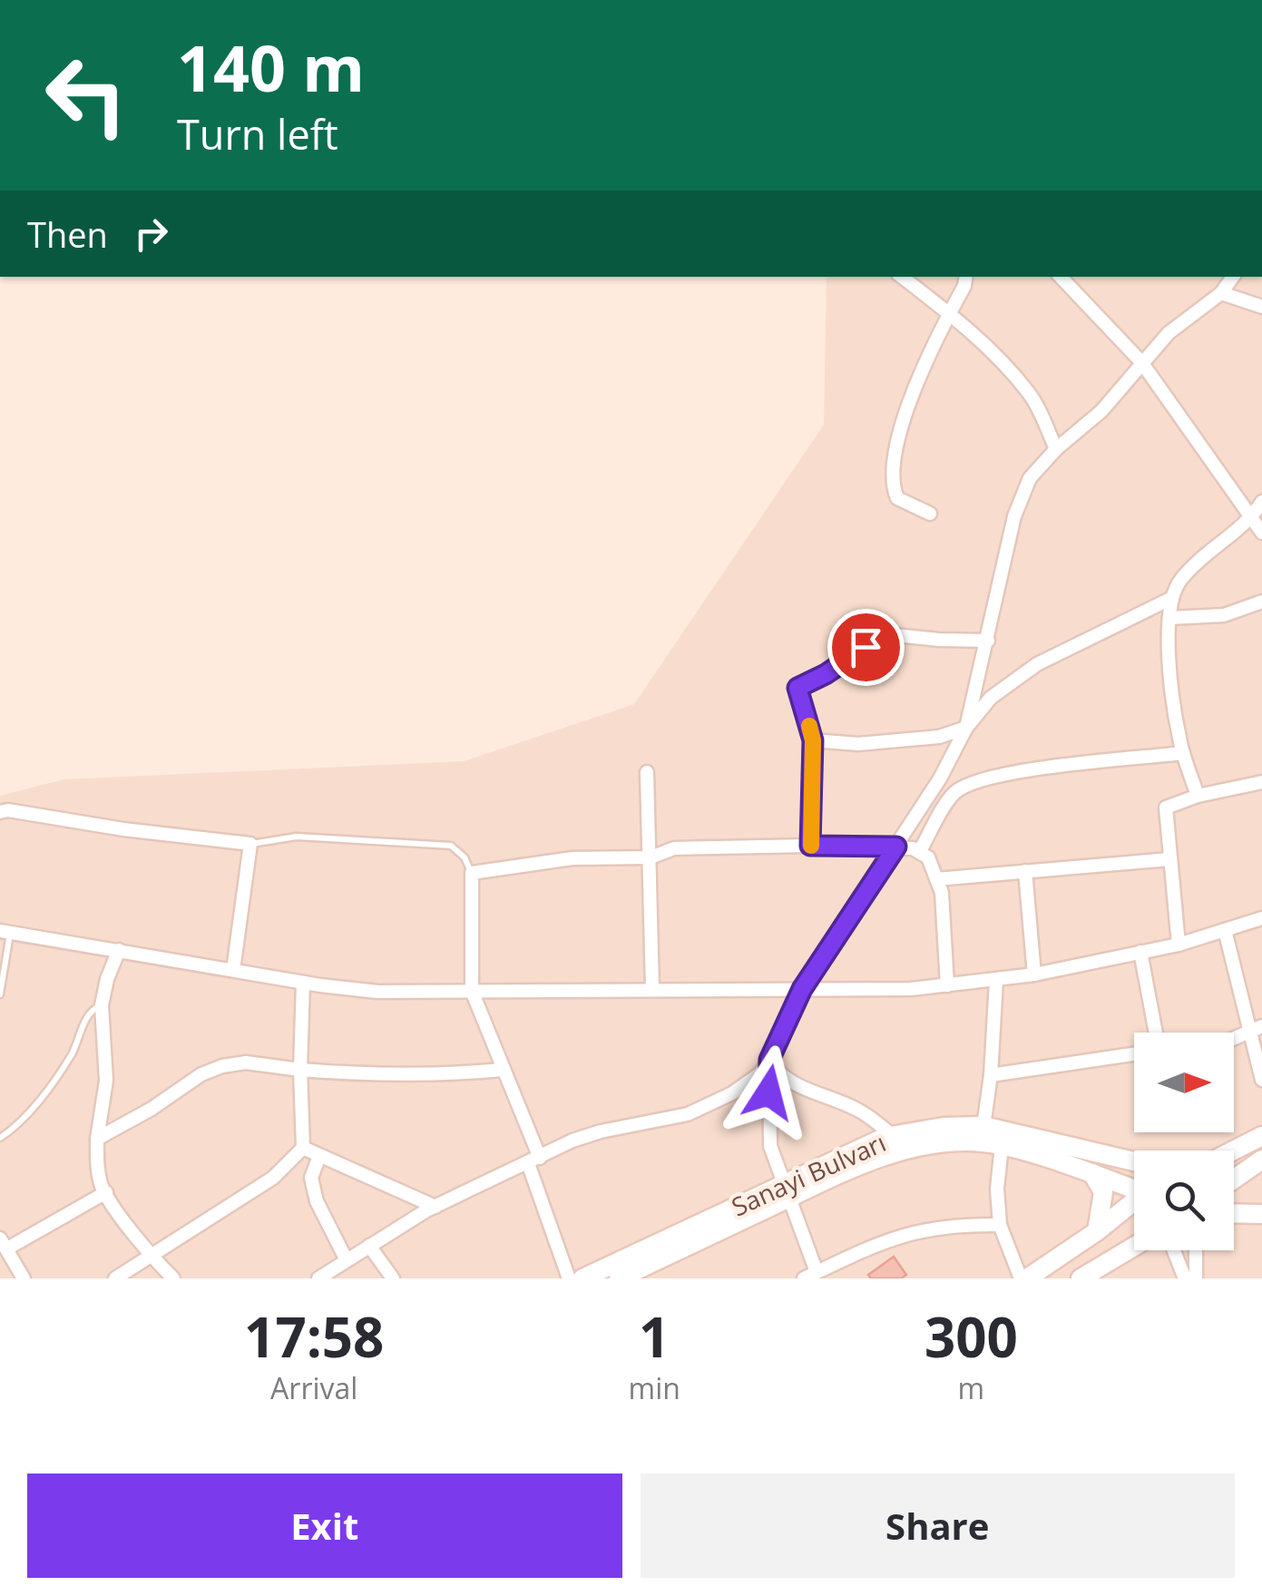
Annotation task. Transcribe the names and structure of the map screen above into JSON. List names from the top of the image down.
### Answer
{
  "streets": {
    "main road": ["Sanayi Bulvarı"]
  },
  "north": "right",
  "page": {
    "turn": ["140 m", "Turn left"],
    "then": "Then",
    "eta": [
      "17:58",
      "Arrival",
      "1",
      "min",
      "300",
      "m"
    ],
    "buttons": ["Exit", "Share"]
  }
}
